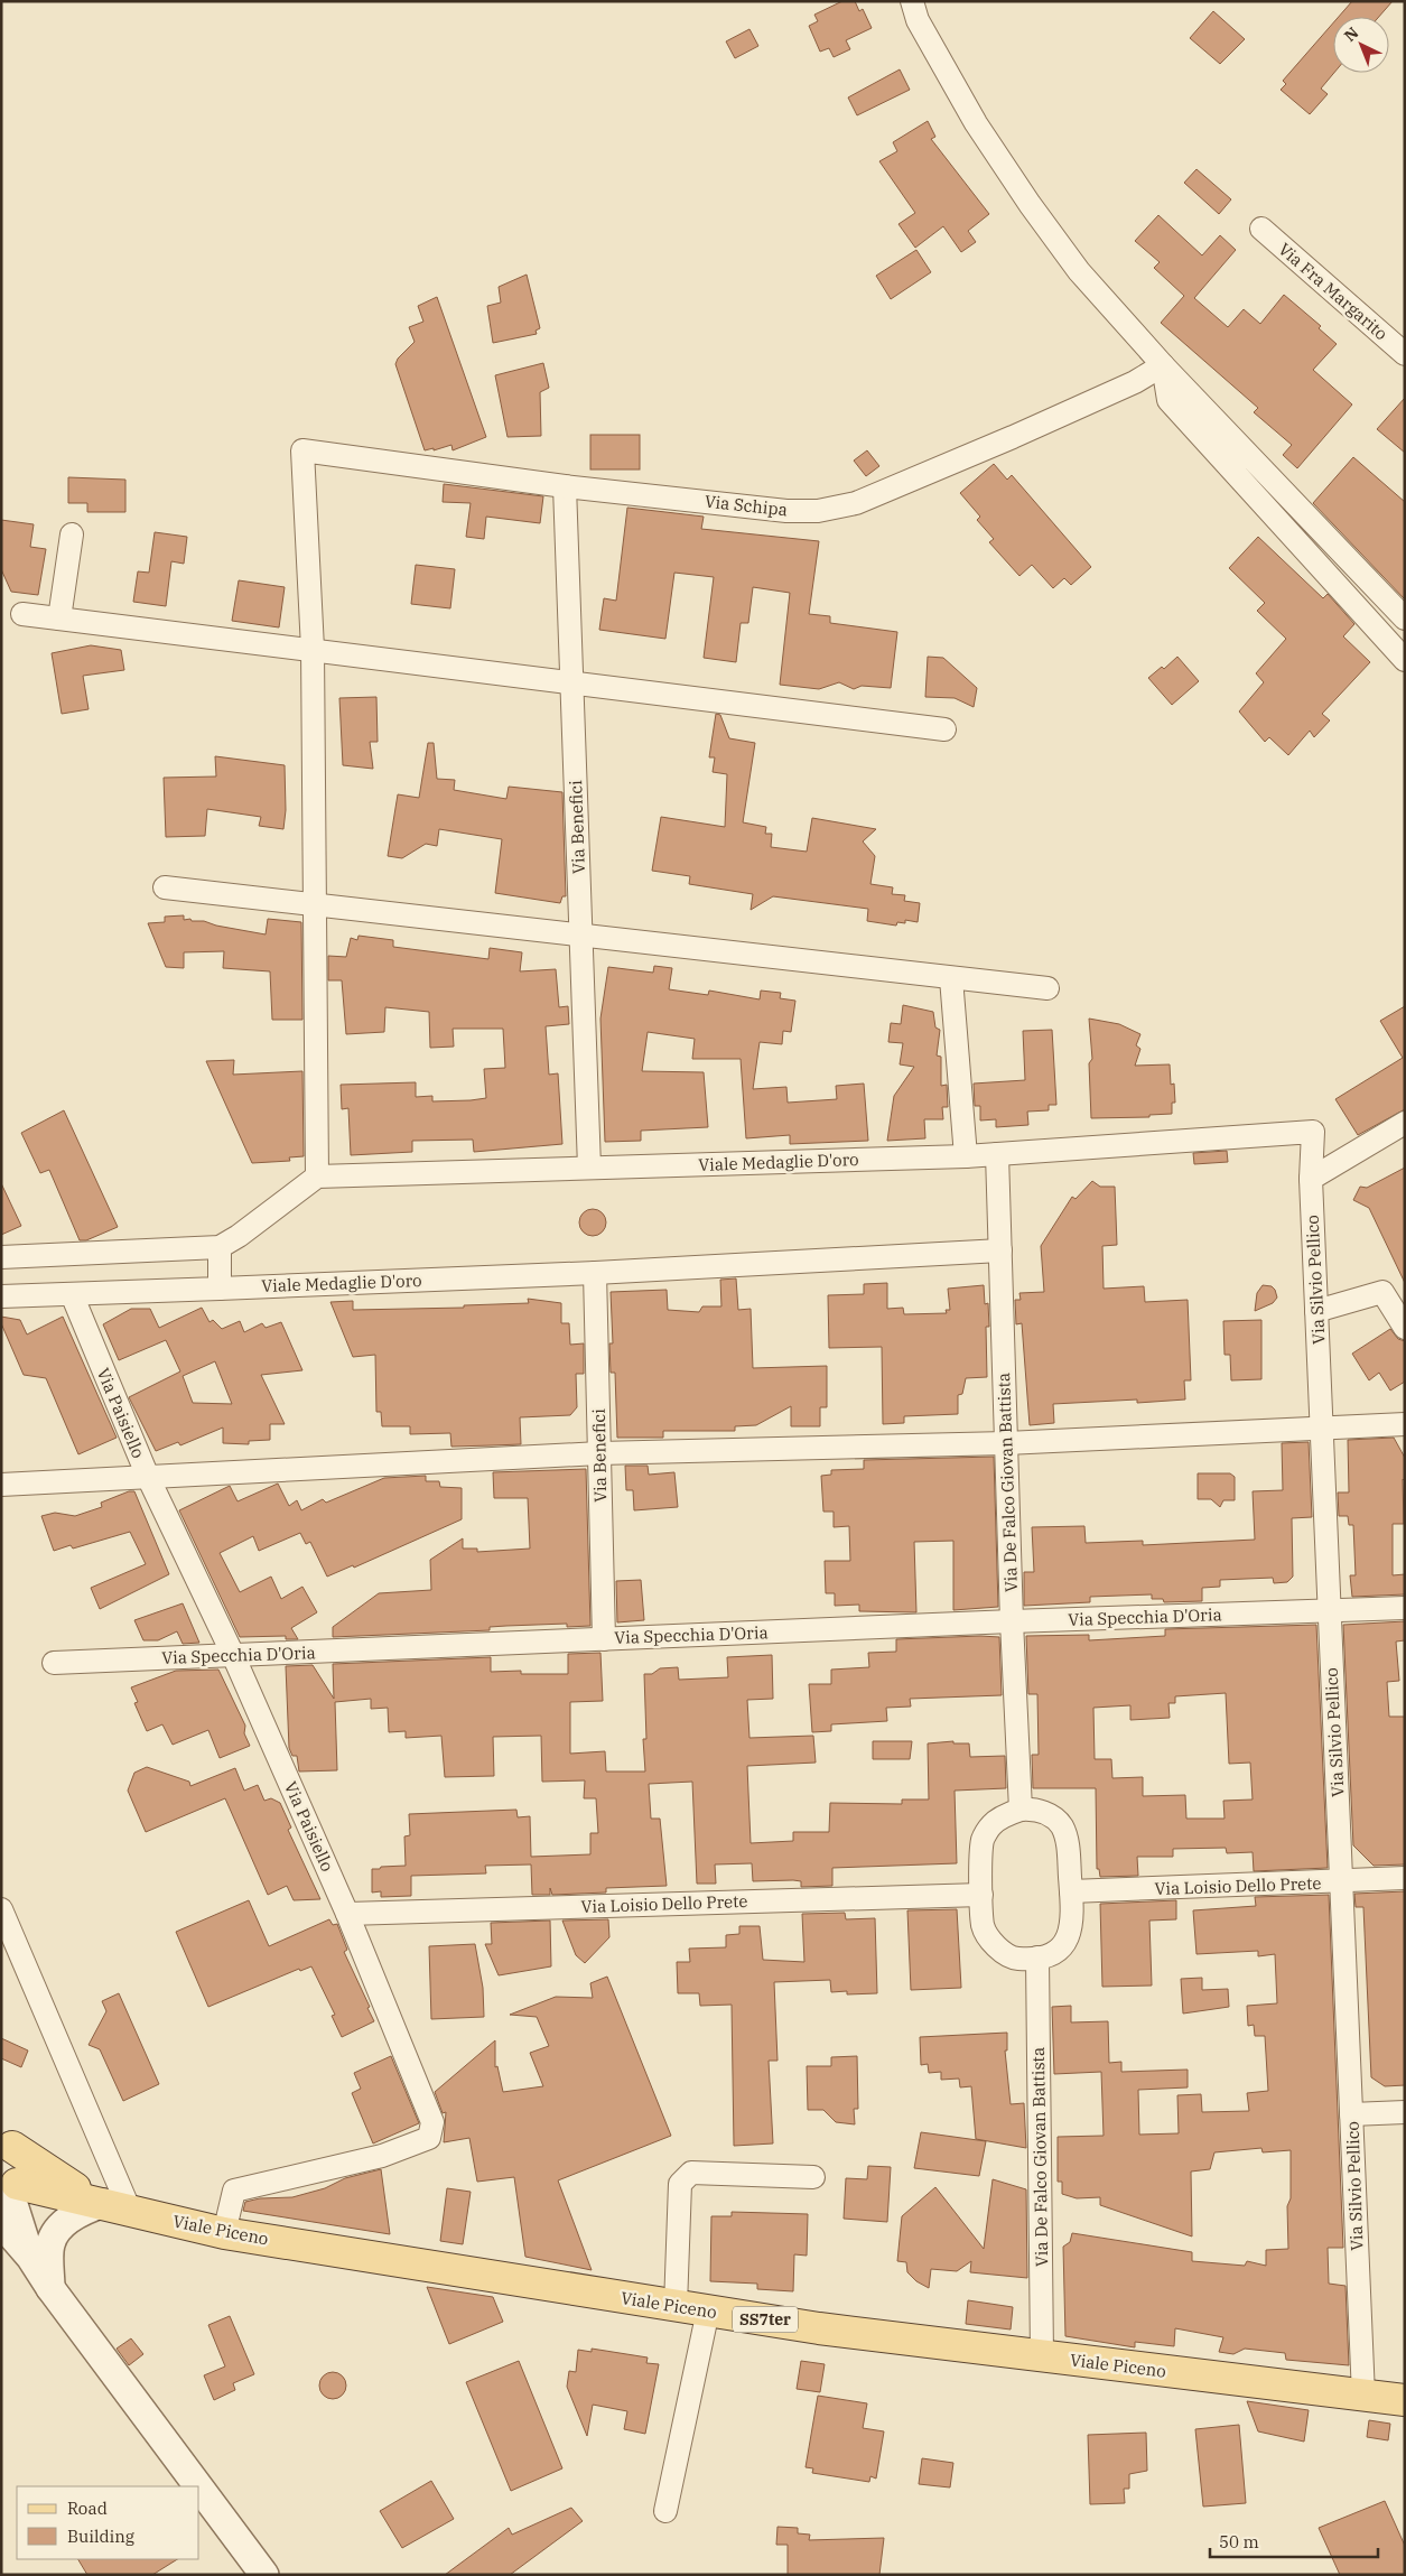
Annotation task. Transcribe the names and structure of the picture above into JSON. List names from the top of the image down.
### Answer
{
  "streets": {
    "main road": ["Viale Piceno", "SS7ter"],
    "street": [
      "Via Fra Margarito",
      "Via Schipa",
      "Via Benefici",
      "Viale Medaglie D'oro",
      "Via Silvio Pellico",
      "Via Paisiello",
      "Via De Falco Giovan Battista",
      "Via Specchia D'Oria",
      "Via Loisio Dello Prete"
    ]
  },
  "crossings": [
    ["Via Schipa", "Via Benefici"],
    ["Via Benefici", "Viale Medaglie D'oro"],
    ["Via Benefici", "Via Specchia D'Oria"],
    ["Viale Medaglie D'oro", "Via Silvio Pellico"],
    ["Viale Medaglie D'oro", "Via Paisiello"],
    ["Viale Medaglie D'oro", "Via De Falco Giovan Battista"],
    ["Via Silvio Pellico", "Via Specchia D'Oria"],
    ["Via Silvio Pellico", "Via Loisio Dello Prete"],
    ["Via Silvio Pellico", "Viale Piceno"],
    ["Via Paisiello", "Via Specchia D'Oria"],
    ["Via Paisiello", "Via Loisio Dello Prete"],
    ["Via Paisiello", "Viale Piceno"],
    ["Via De Falco Giovan Battista", "Via Specchia D'Oria"],
    ["Via De Falco Giovan Battista", "Via Loisio Dello Prete"],
    ["Via De Falco Giovan Battista", "Viale Piceno"]
  ],
  "legend": ["Road", "Building"],
  "scale_bar": "50 m",
  "north": "top left"
}
